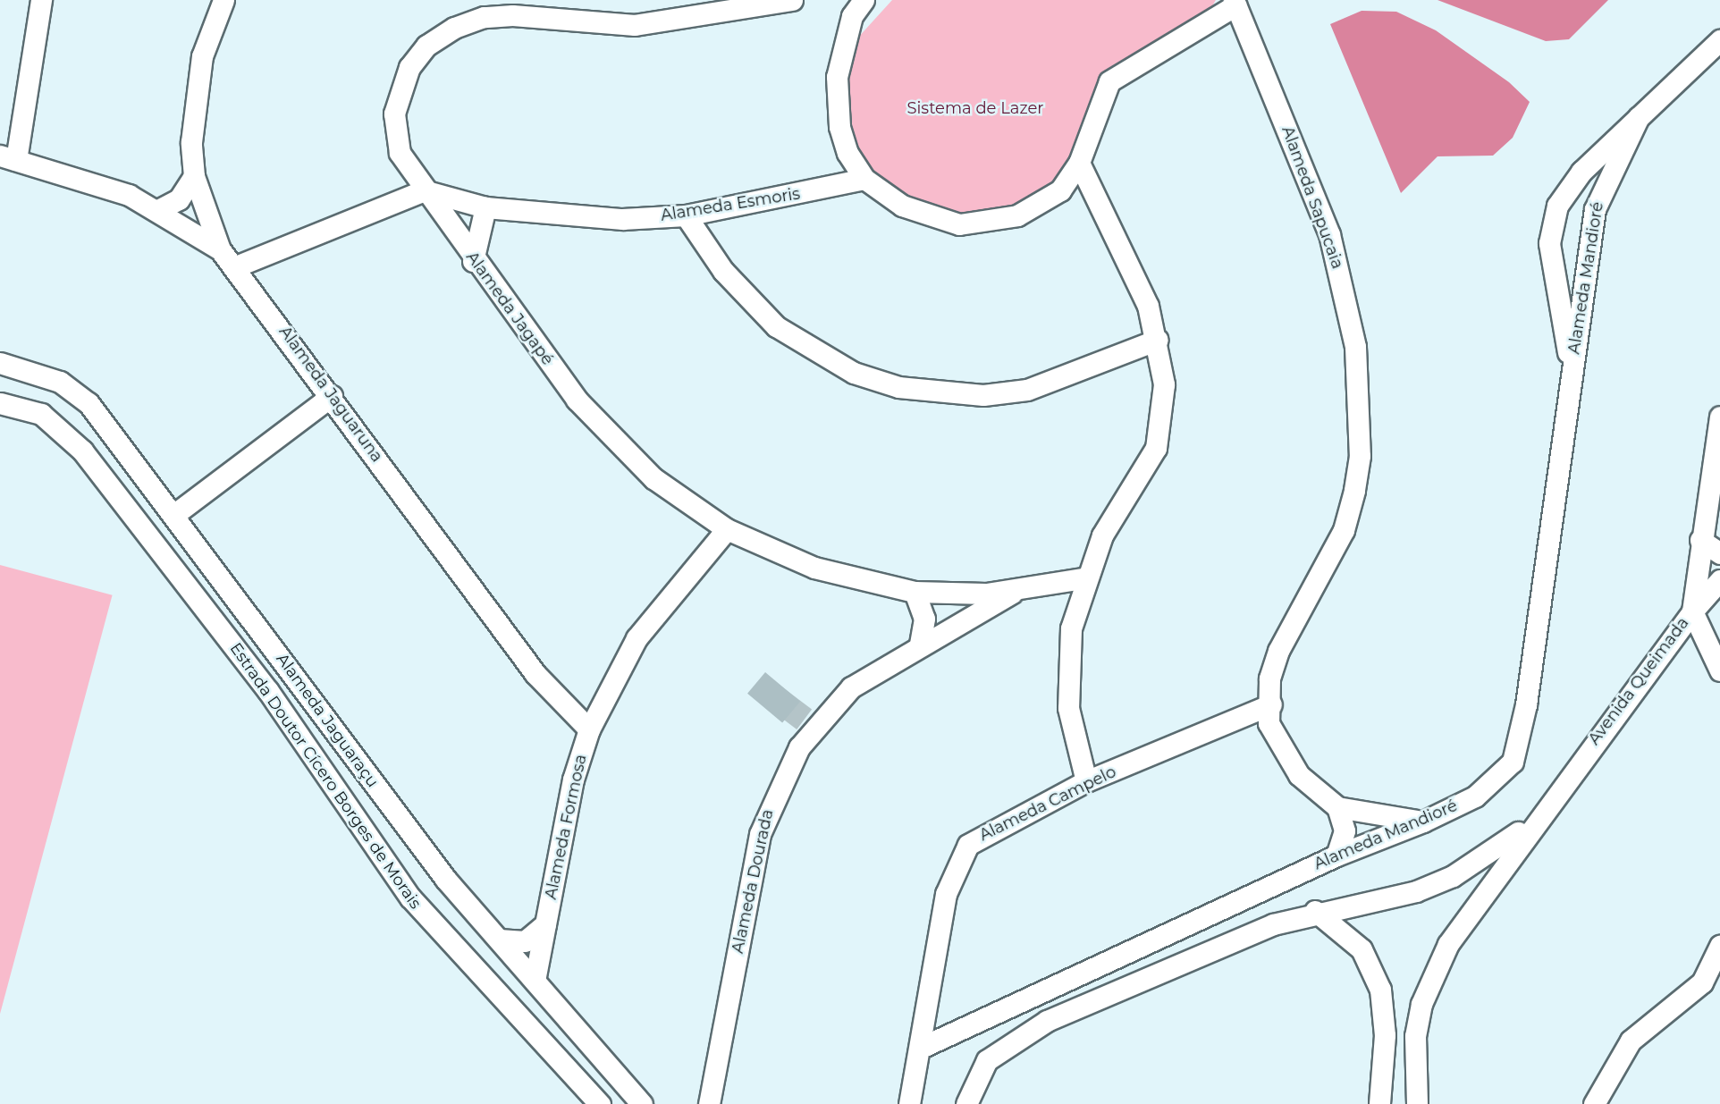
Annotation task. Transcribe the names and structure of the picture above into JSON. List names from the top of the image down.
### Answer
{
  "streets": {
    "street": [
      "Alameda Sapucaia",
      "Alameda Esmoris",
      "Alameda Mandioré",
      "Alameda Jagapé",
      "Alameda Jaguaruna",
      "Avenida Queimada",
      "Alameda Jaguaraçu",
      "Estrada Doutor Cícero Borges de Morais",
      "Alameda Campelo",
      "Alameda Formosa",
      "Alameda Dourada"
    ]
  },
  "crossings": [
    ["Alameda Sapucaia", "Alameda Campelo"],
    ["Alameda Esmoris", "Alameda Jagapé"],
    ["Alameda Mandioré", "Alameda Campelo"],
    ["Alameda Jagapé", "Alameda Formosa"],
    ["Alameda Jagapé", "Alameda Dourada"],
    ["Alameda Jaguaruna", "Alameda Formosa"],
    ["Alameda Jaguaraçu", "Alameda Formosa"]
  ],
  "parks": ["Sistema de Lazer"]
}
